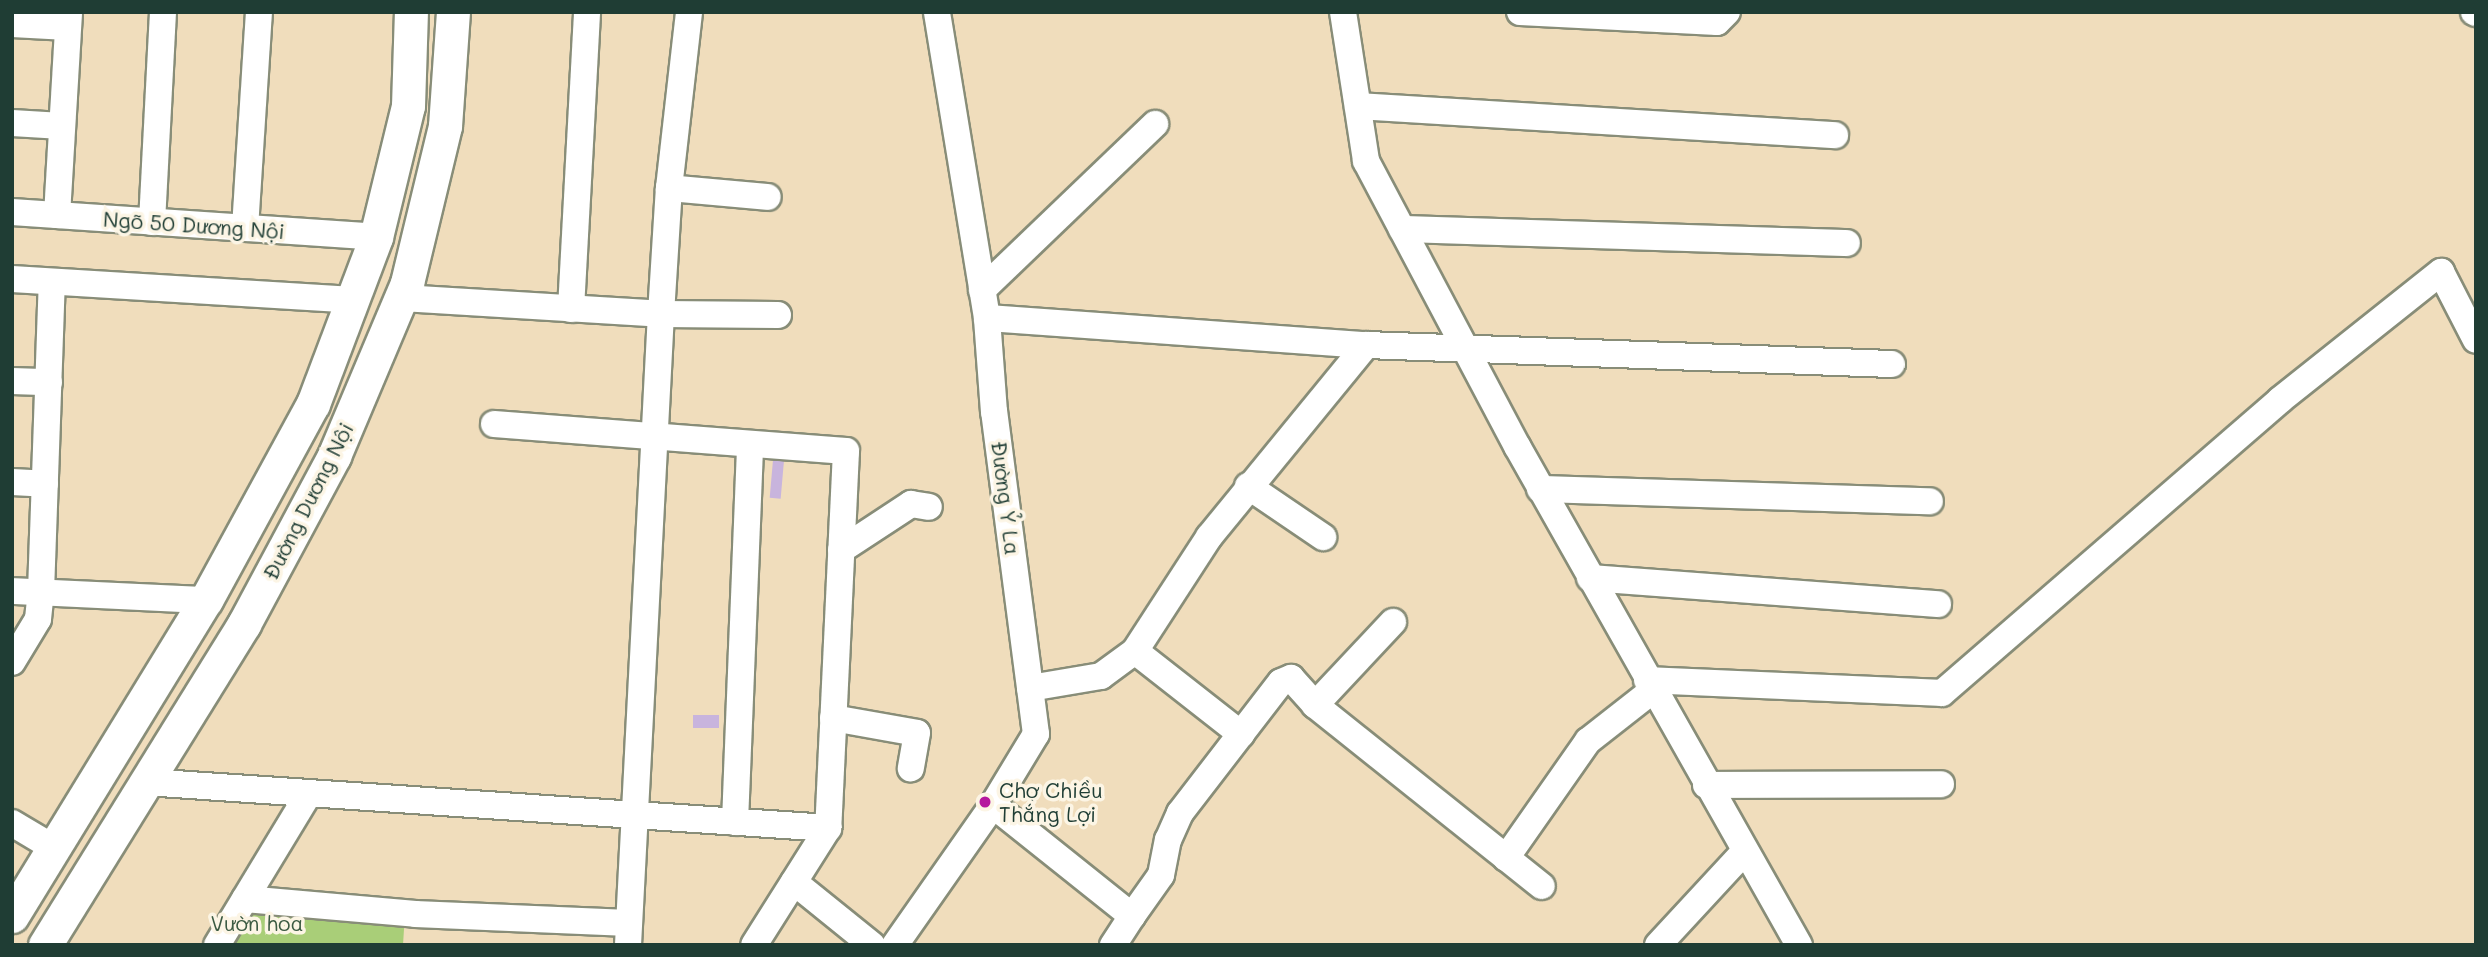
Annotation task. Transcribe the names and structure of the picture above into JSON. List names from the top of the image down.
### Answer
{
  "streets": {
    "main road": ["Đường Dương Nội"],
    "street": ["Ngõ 50 Dương Nội", "Đường Ỷ La"]
  },
  "crossings": [
    ["Ngõ 50 Dương Nội", "Đường Dương Nội"]
  ],
  "parks": ["Vườn hoa"],
  "places": ["Chợ Chiều Thắng Lợi"]
}
